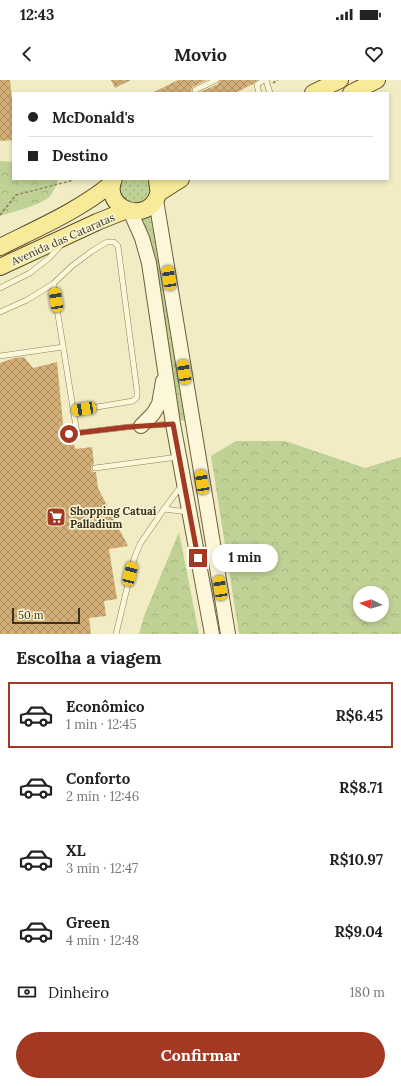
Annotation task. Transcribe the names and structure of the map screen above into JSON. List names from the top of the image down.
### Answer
{
  "streets": {
    "main road": ["Avenida das Cataratas"]
  },
  "places": {
    "supermarket": ["Shopping Catuaí Palladium"]
  },
  "scale_bar": "50 m",
  "north": "left",
  "page": {
    "status": "12:43",
    "header": "Movio",
    "banner": ["McDonald's", "Destino"],
    "bubble": "1 min",
    "scale": "50 m",
    "heading": "Escolha a viagem",
    "list": [
      {
        "name": "Econômico",
        "note": "1 min · 12:45",
        "value": "R$6.45"
      },
      {
        "name": "Conforto",
        "note": "2 min · 12:46",
        "value": "R$8.71"
      },
      {
        "name": "XL",
        "note": "3 min · 12:47",
        "value": "R$10.97"
      },
      {
        "name": "Green",
        "note": "4 min · 12:48",
        "value": "R$9.04"
      }
    ],
    "pay": ["Dinheiro", "180 m"],
    "buttons": "Confirmar"
  }
}
